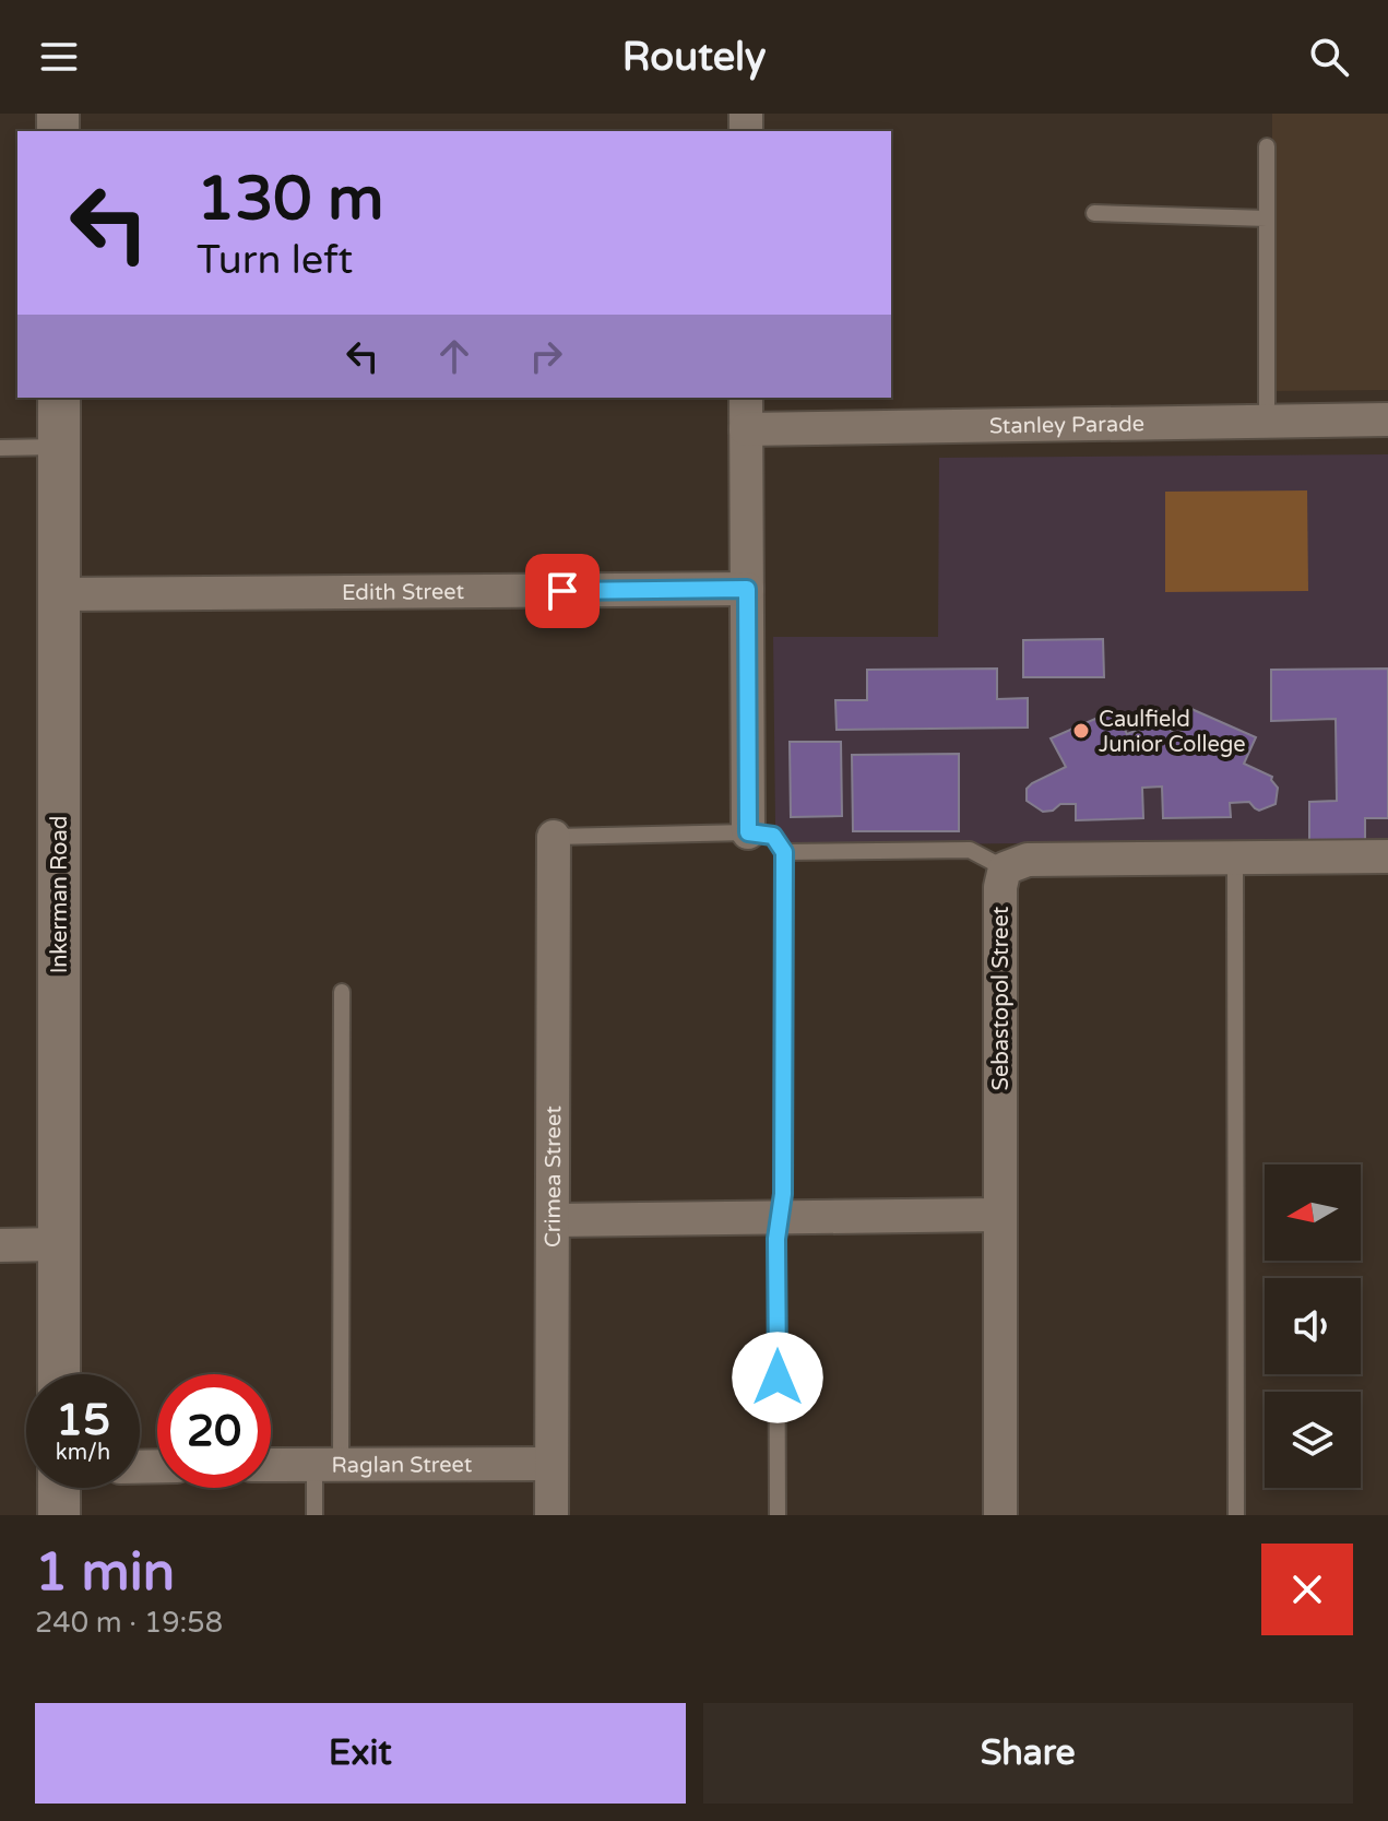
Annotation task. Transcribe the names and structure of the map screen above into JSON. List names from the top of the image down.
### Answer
{
  "streets": {
    "street": [
      "Stanley Parade",
      "Edith Street",
      "Inkerman Road",
      "Sebastopol Street",
      "Crimea Street",
      "Raglan Street"
    ]
  },
  "crossings": [
    ["Edith Street", "Inkerman Road"],
    ["Crimea Street", "Raglan Street"]
  ],
  "places": ["Caulfield Junior College"],
  "north": "left",
  "page": {
    "header": "Routely",
    "turn": ["130 m", "Turn left"],
    "speed": "15 km/h",
    "limit": "20",
    "heading": ["1 min", "240 m · 19:58"],
    "buttons": ["Exit", "Share"]
  }
}
